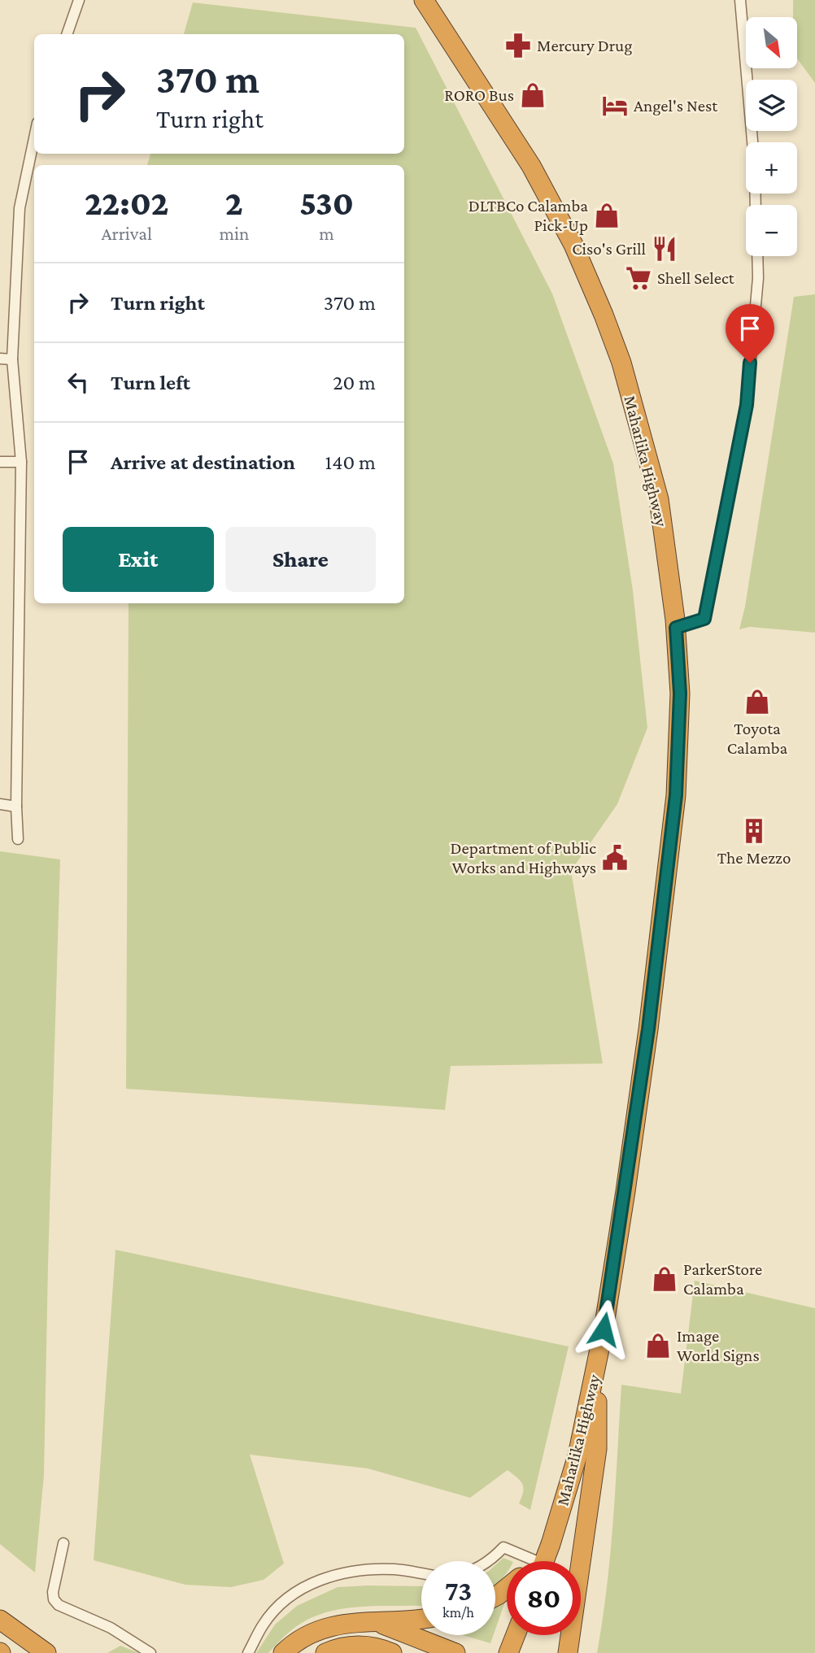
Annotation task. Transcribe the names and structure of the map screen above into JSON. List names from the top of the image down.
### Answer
{
  "streets": {
    "highway": ["Maharlika Highway"]
  },
  "places": {
    "pharmacy": ["Mercury Drug"],
    "shop": [
      "RORO Bus",
      "DLTBCo Calamba Pick-Up",
      "Toyota Calamba",
      "ParkerStore Calamba",
      "Image World Signs"
    ],
    "hotel": ["Angel's Nest"],
    "restaurant": ["Ciso's Grill"],
    "supermarket": ["Shell Select"],
    "building": ["The Mezzo"],
    "public building": ["Department of Public Works and Highways"]
  },
  "north": "bottom right",
  "page": {
    "map_buttons": ["+", "−"],
    "turn": ["370 m", "Turn right"],
    "eta": [
      "22:02",
      "Arrival",
      "2",
      "min",
      "530",
      "m"
    ],
    "list": [
      {
        "name": "Turn right",
        "value": "370 m"
      },
      {
        "name": "Turn left",
        "value": "20 m"
      },
      {
        "name": "Arrive at destination",
        "value": "140 m"
      }
    ],
    "buttons": ["Exit", "Share"],
    "speed": "73 km/h",
    "limit": "80"
  }
}
